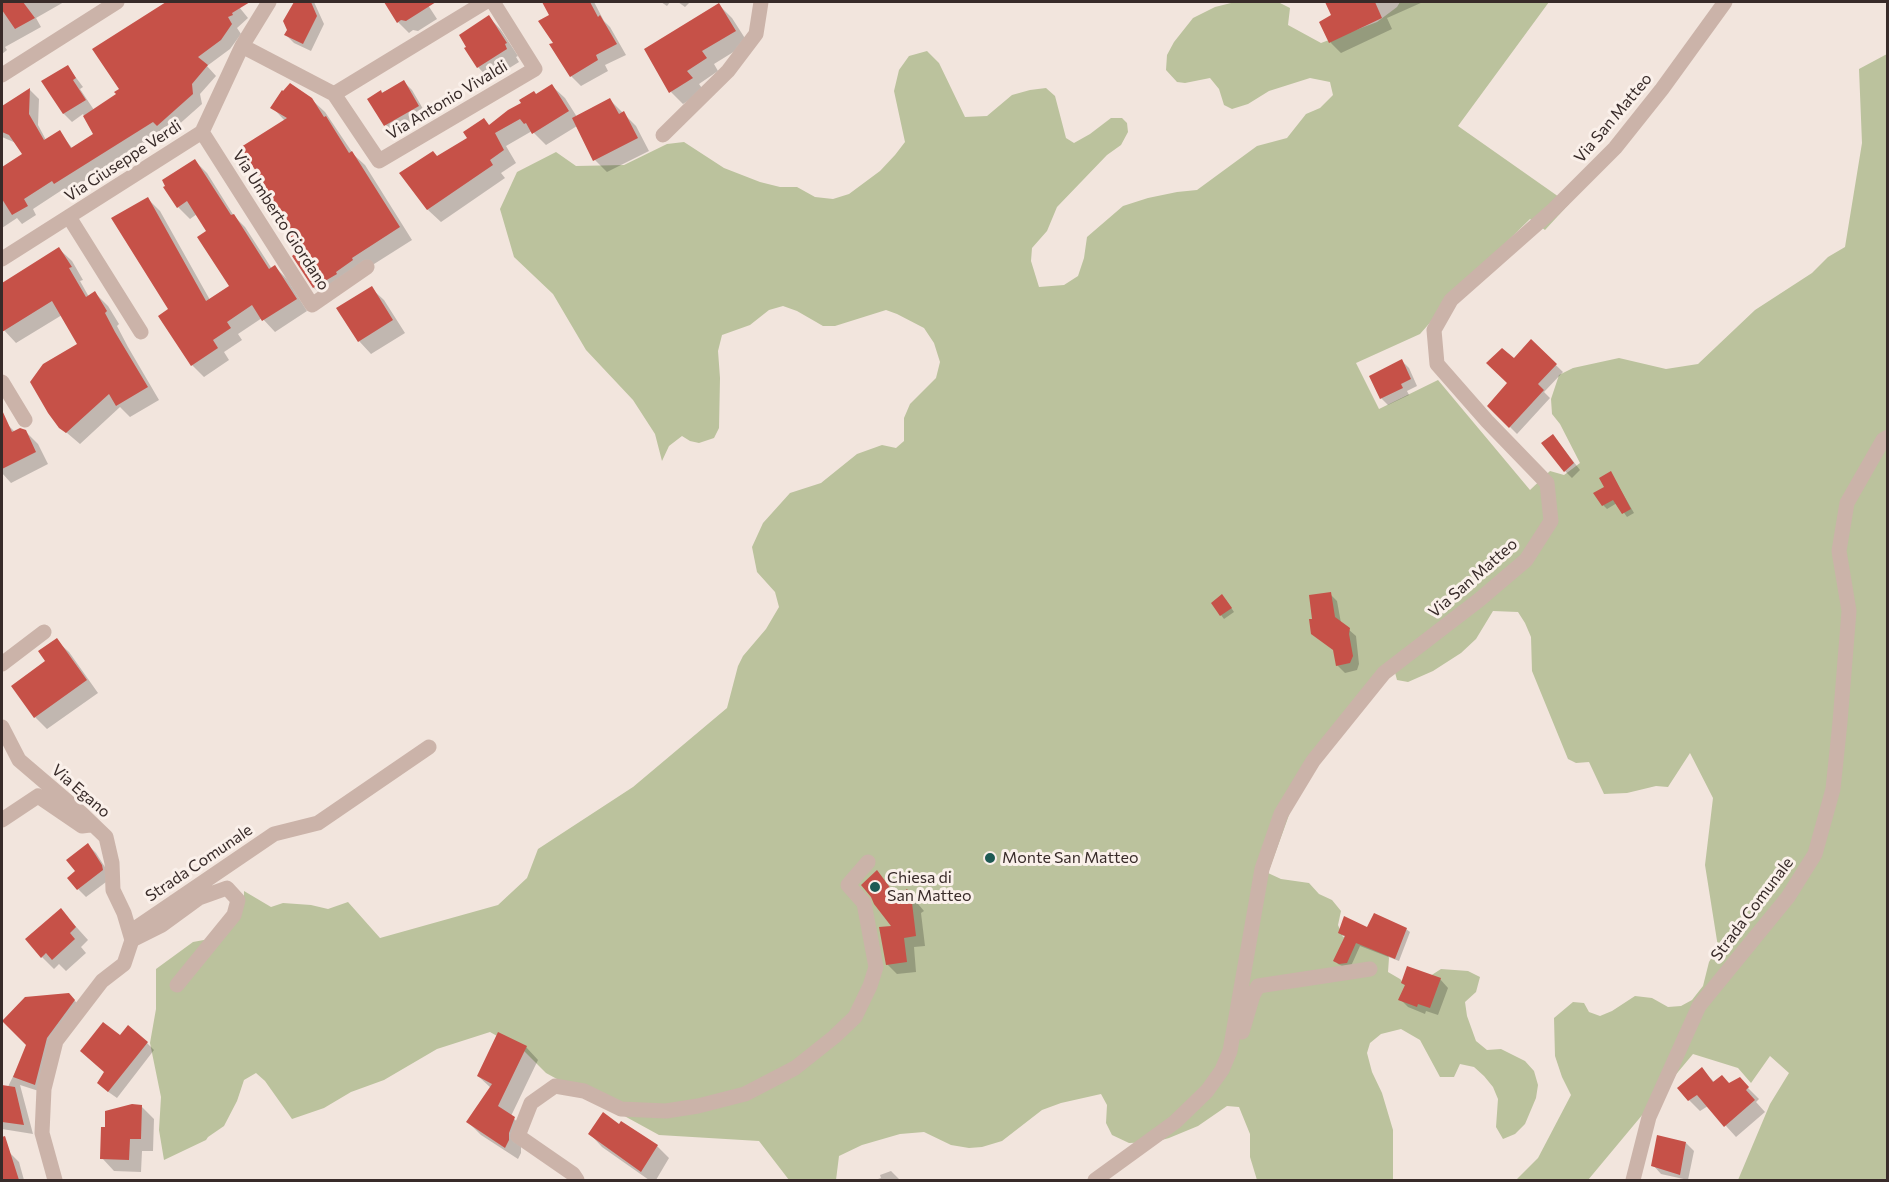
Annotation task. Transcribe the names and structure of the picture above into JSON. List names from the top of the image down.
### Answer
{
  "streets": {
    "street": [
      "Via Antonio Vivaldi",
      "Via San Matteo",
      "Via Giuseppe Verdi",
      "Via Umberto Giordano",
      "Via Egano",
      "Strada Comunale"
    ]
  },
  "crossings": [
    ["Via Antonio Vivaldi", "Via Giuseppe Verdi"],
    ["Via Giuseppe Verdi", "Via Umberto Giordano"],
    ["Via Egano", "Strada Comunale"]
  ],
  "places": ["Monte San Matteo", "Chiesa di San Matteo"]
}
